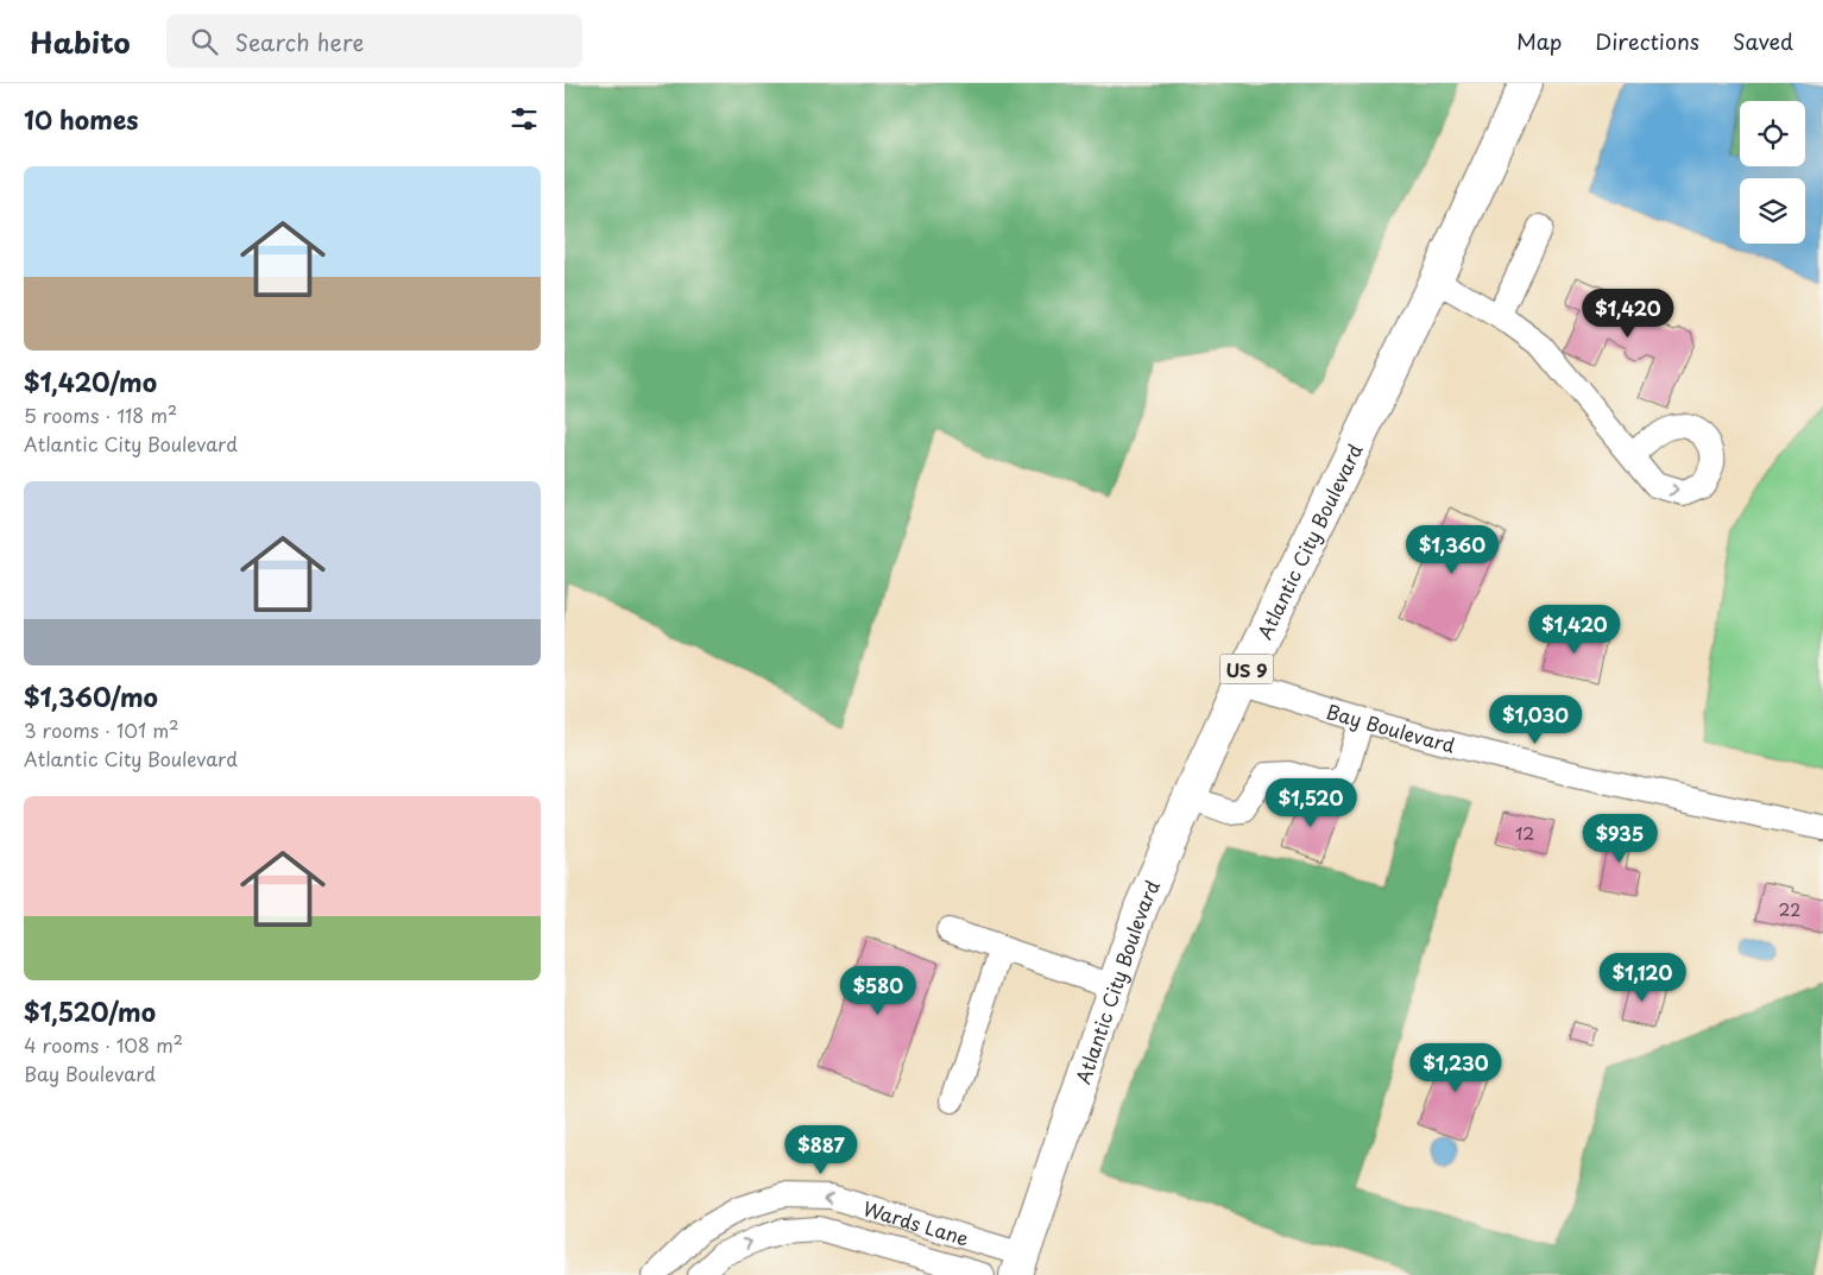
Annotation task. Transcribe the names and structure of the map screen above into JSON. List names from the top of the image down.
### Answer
{
  "streets": {
    "highway": ["Atlantic City Boulevard", "US 9"],
    "street": ["Bay Boulevard", "Wards Lane"]
  },
  "crossings": [
    ["Atlantic City Boulevard", "Bay Boulevard"],
    ["Atlantic City Boulevard", "Wards Lane"]
  ],
  "house_numbers": ["12", "22"],
  "page": {
    "header": "Habito",
    "search": "Search here",
    "nav": ["Map", "Directions", "Saved"],
    "heading": "10 homes",
    "list": [
      {
        "name": "$1,420/mo",
        "note": "5 rooms · 118 m² · Atlantic City Boulevard"
      },
      {
        "name": "$1,360/mo",
        "note": "3 rooms · 101 m² · Atlantic City Boulevard"
      },
      {
        "name": "$1,520/mo",
        "note": "4 rooms · 108 m² · Bay Boulevard"
      }
    ],
    "price": [
      "$1,420",
      "$1,360",
      "$1,420",
      "$1,030",
      "$1,520",
      "$935",
      "$1,120",
      "$580",
      "$1,230",
      "$887"
    ]
  }
}
